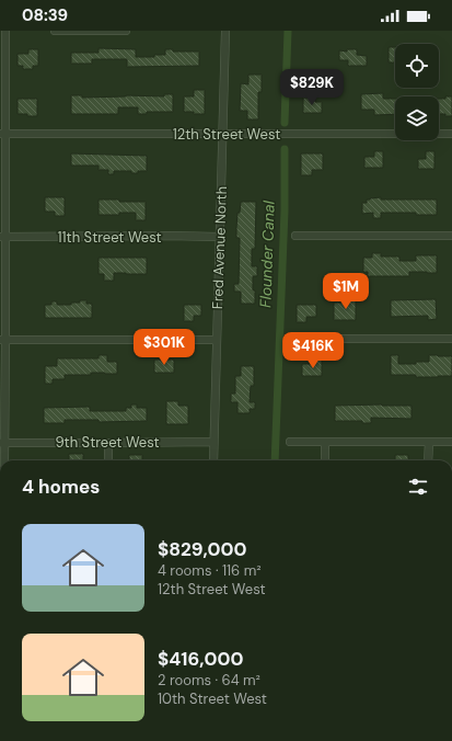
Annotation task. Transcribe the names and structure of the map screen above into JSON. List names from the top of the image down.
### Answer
{
  "streets": {
    "street": [
      "12th Street West",
      "11th Street West",
      "Fred Avenue North",
      "9th Street West"
    ]
  },
  "crossings": [
    ["12th Street West", "Fred Avenue North"],
    ["11th Street West", "Fred Avenue North"],
    ["Fred Avenue North", "9th Street West"]
  ],
  "water": ["Flounder Canal"],
  "page": {
    "status": "08:39",
    "price": [
      "$829K",
      "$1M",
      "$301K",
      "$416K"
    ],
    "heading": "4 homes",
    "list": [
      {
        "name": "$829,000",
        "note": "4 rooms · 116 m² · 12th Street West"
      },
      {
        "name": "$416,000",
        "note": "2 rooms · 64 m² · 10th Street West"
      }
    ]
  }
}
